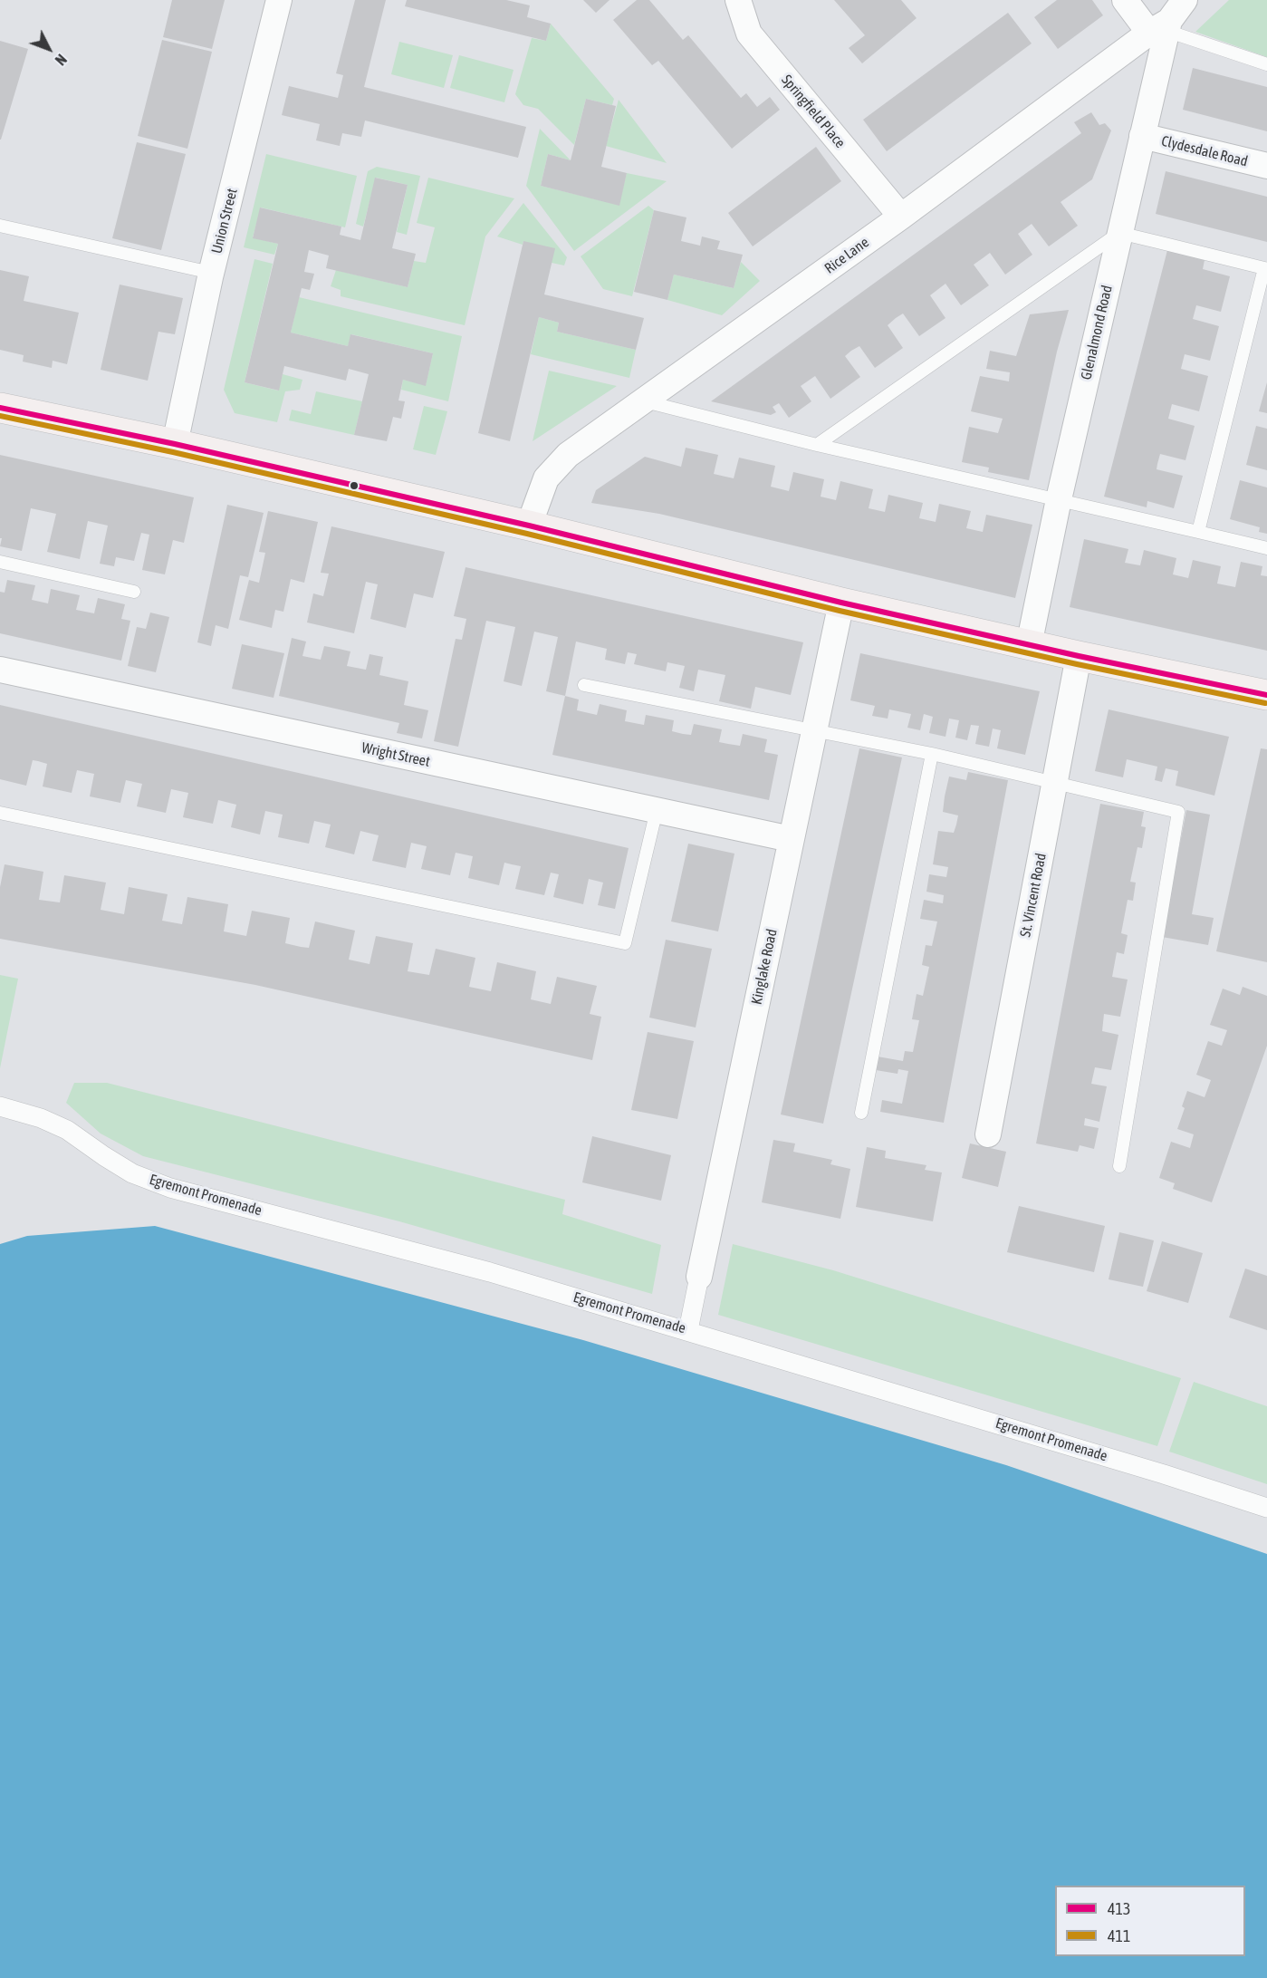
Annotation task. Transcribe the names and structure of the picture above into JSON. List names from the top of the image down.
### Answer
{
  "streets": {
    "street": [
      "Springfield Place",
      "Clydesdale Road",
      "Union Street",
      "Rice Lane",
      "Glenalmond Road",
      "Wright Street",
      "St. Vincent Road",
      "Kinglake Road",
      "Egremont Promenade"
    ]
  },
  "crossings": [
    ["Springfield Place", "Rice Lane"],
    ["Clydesdale Road", "Glenalmond Road"],
    ["Rice Lane", "Glenalmond Road"],
    ["Wright Street", "Kinglake Road"],
    ["Kinglake Road", "Egremont Promenade"]
  ],
  "lines": ["transit line 413", "transit line 411"],
  "legend": ["413", "411"],
  "north": "bottom right"
}
